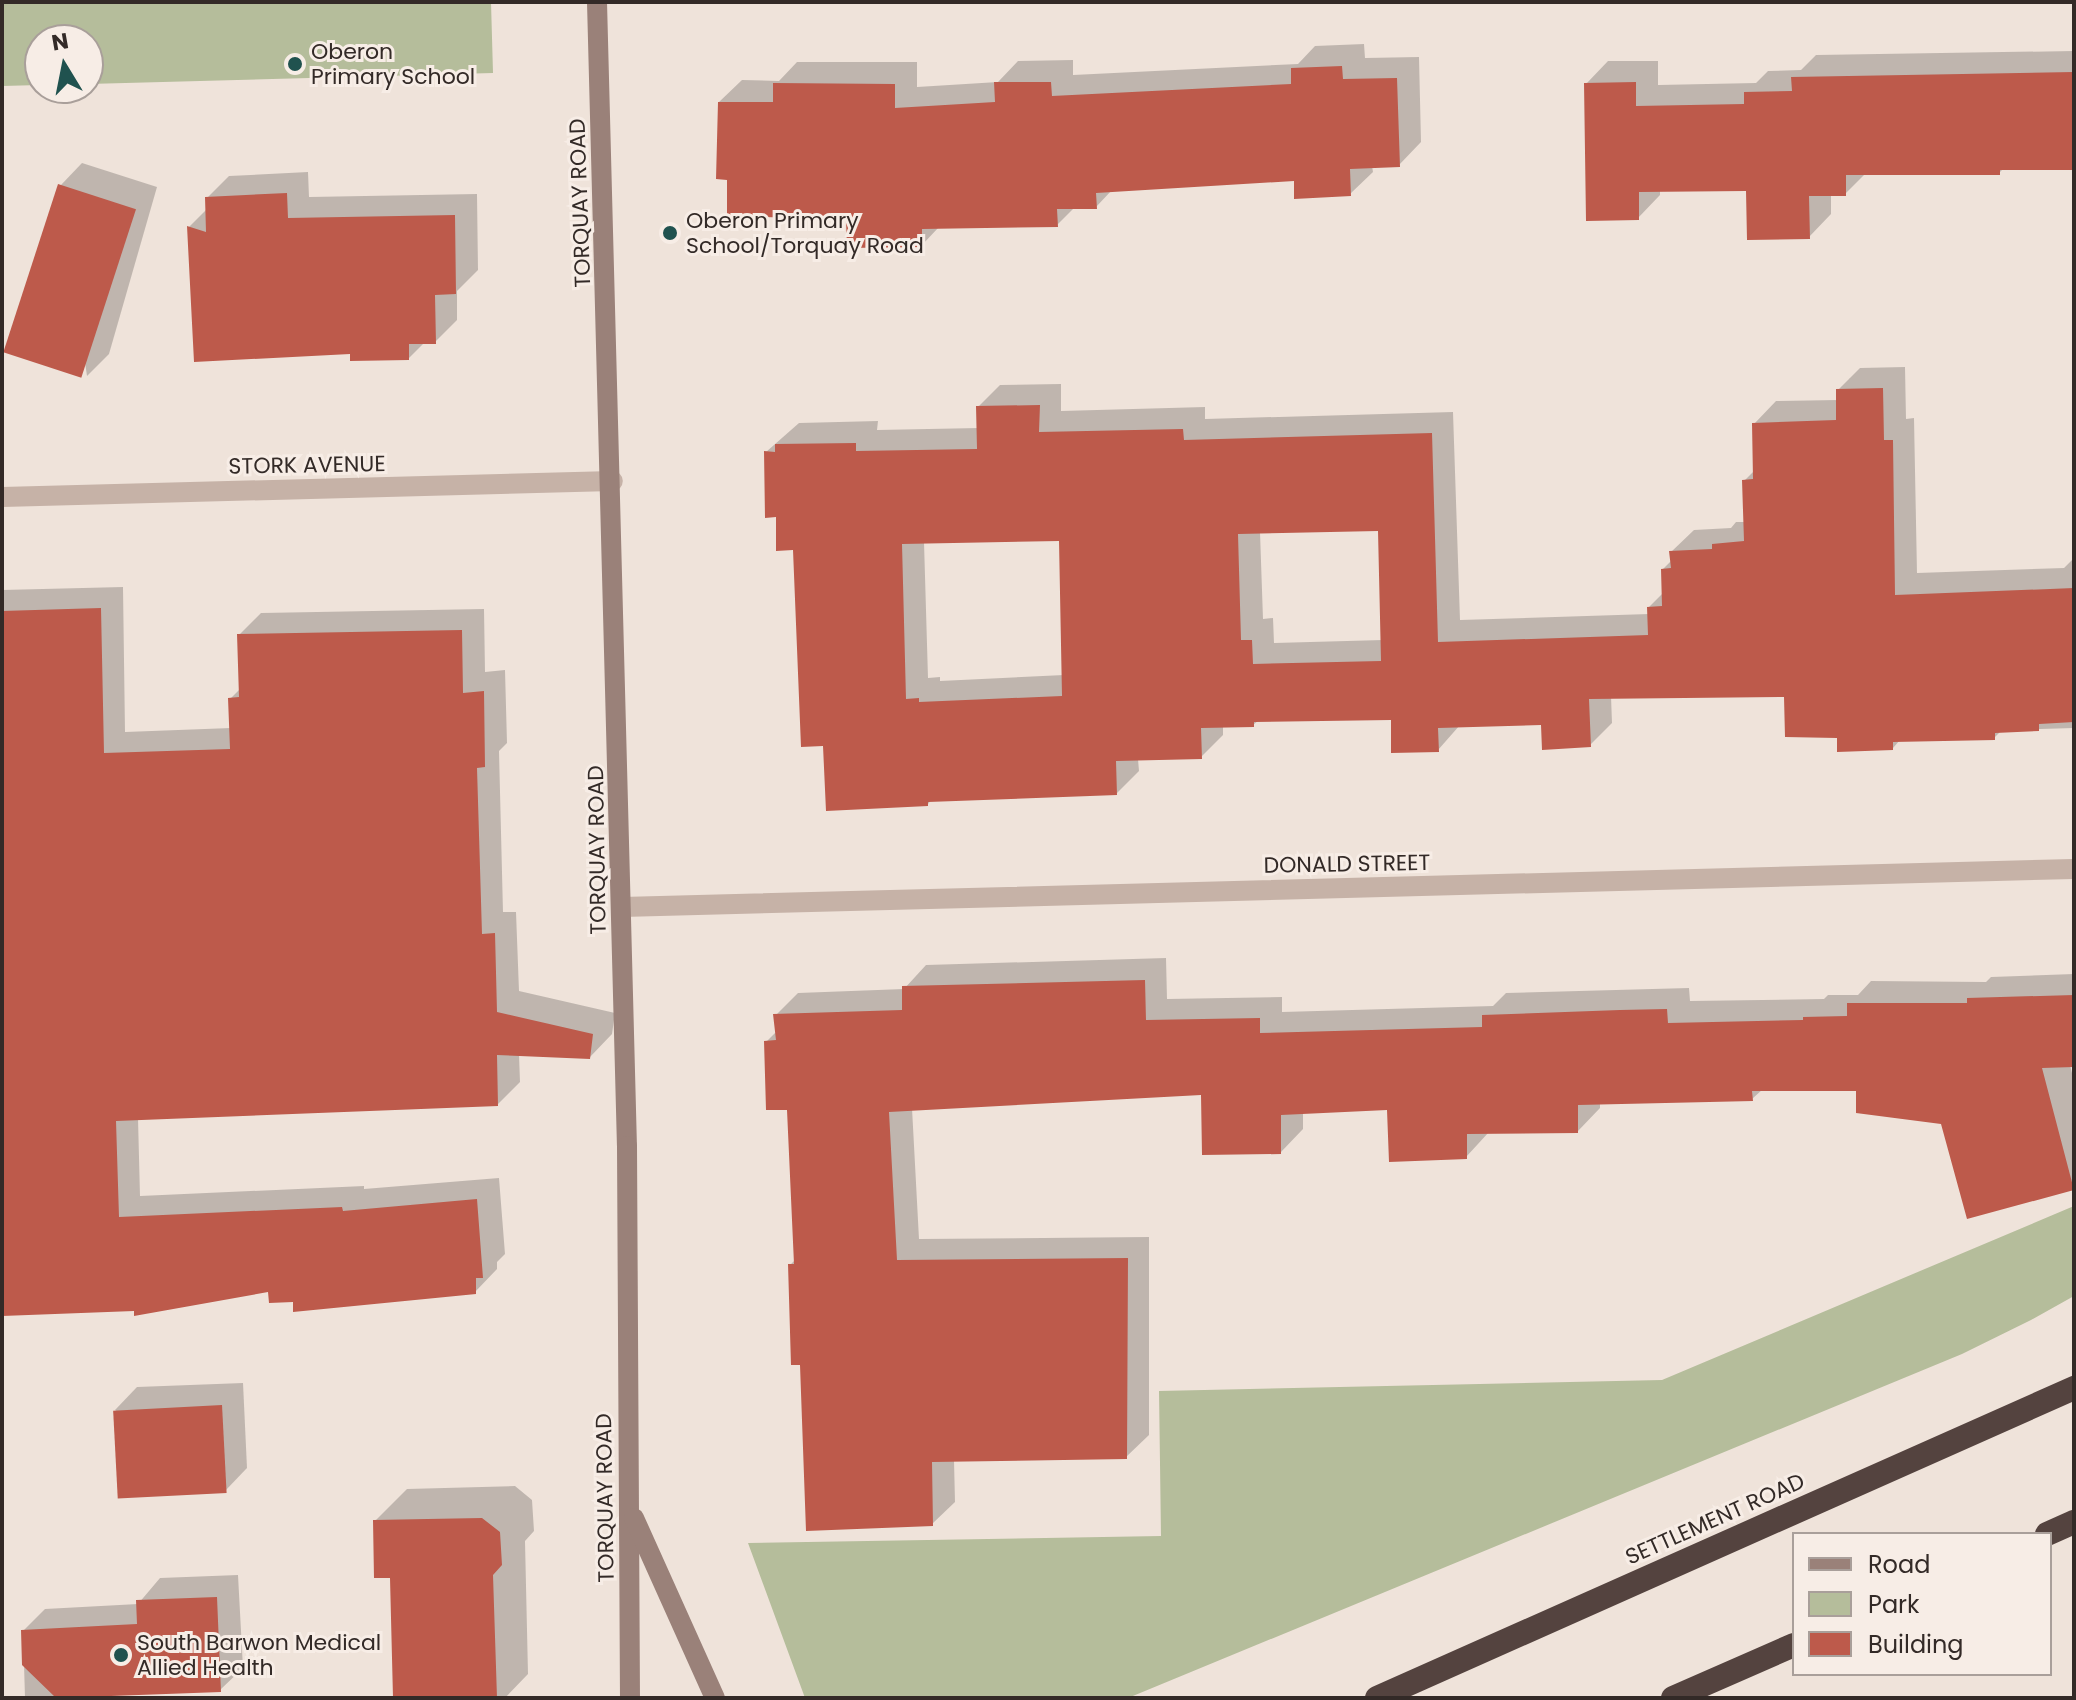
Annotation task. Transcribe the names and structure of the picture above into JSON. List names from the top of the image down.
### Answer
{
  "streets": {
    "highway": ["SETTLEMENT ROAD"],
    "street": ["TORQUAY ROAD", "STORK AVENUE", "DONALD STREET"]
  },
  "crossings": [
    ["TORQUAY ROAD", "STORK AVENUE"],
    ["TORQUAY ROAD", "DONALD STREET"]
  ],
  "places": ["Oberon Primary School", "Oberon Primary School/Torquay Road", "South Barwon Medical Allied Health"],
  "legend": ["Road", "Park", "Building"],
  "north": "top"
}
